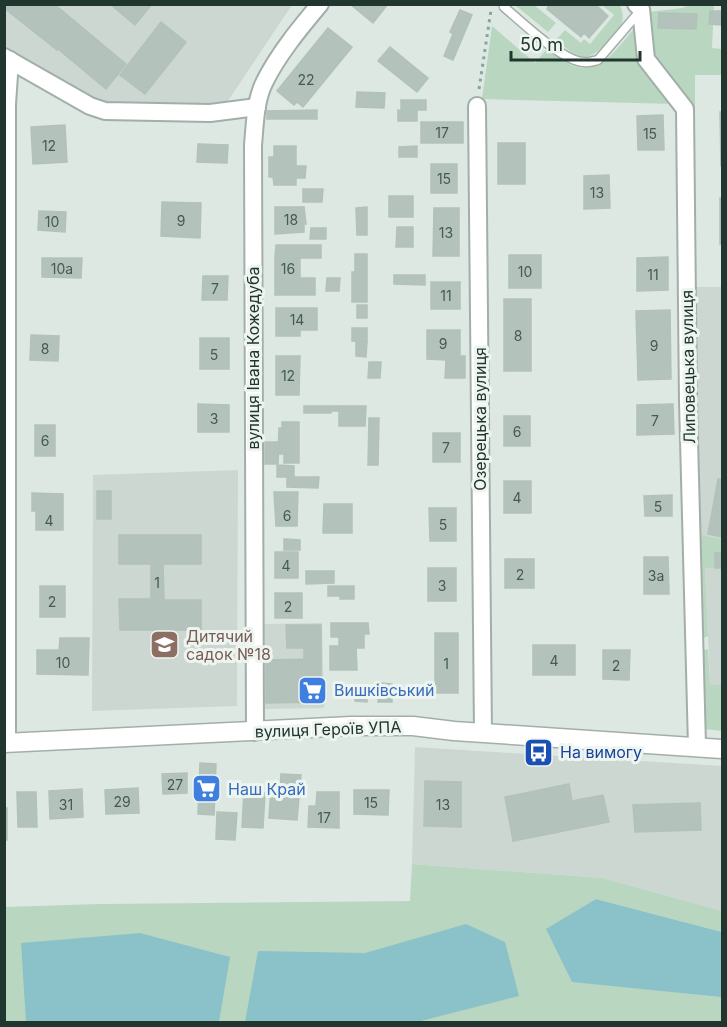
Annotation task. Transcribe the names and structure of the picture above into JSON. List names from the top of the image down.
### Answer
{
  "streets": {
    "street": [
      "вулиця Івана Кожедуба",
      "Липовецька вулиця",
      "Озерецька вулиця",
      "вулиця Героїв УПА"
    ]
  },
  "crossings": [
    ["вулиця Івана Кожедуба", "вулиця Героїв УПА"],
    ["Липовецька вулиця", "вулиця Героїв УПА"],
    ["Озерецька вулиця", "вулиця Героїв УПА"]
  ],
  "places": {
    "school or university": ["Дитячий садок №18"],
    "supermarket": ["Вишківський", "Наш Край"],
    "bus stop": ["На вимогу"]
  },
  "house_numbers": [
    "22",
    "17",
    "15",
    "12",
    "15",
    "13",
    "18",
    "9",
    "10",
    "13",
    "10а",
    "16",
    "10",
    "11",
    "7",
    "11",
    "14",
    "8",
    "9",
    "9",
    "8",
    "5",
    "12",
    "3",
    "7",
    "6",
    "6",
    "7",
    "4",
    "5",
    "6",
    "4",
    "5",
    "4",
    "2",
    "3а",
    "1",
    "3",
    "2",
    "2",
    "4",
    "10",
    "1",
    "2",
    "27",
    "29",
    "15",
    "31",
    "13",
    "17"
  ],
  "scale_bar": "50 m"
}
